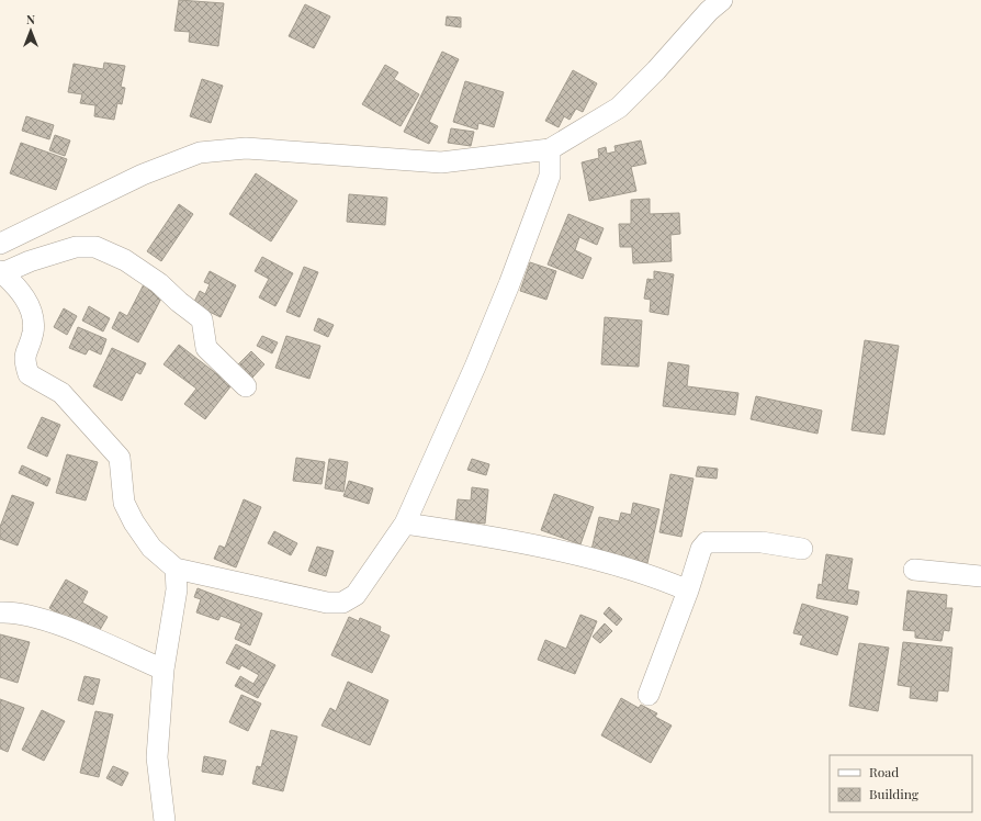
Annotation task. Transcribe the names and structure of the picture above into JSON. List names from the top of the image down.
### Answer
{
  "legend": ["Road", "Building"],
  "north": "top"
}
